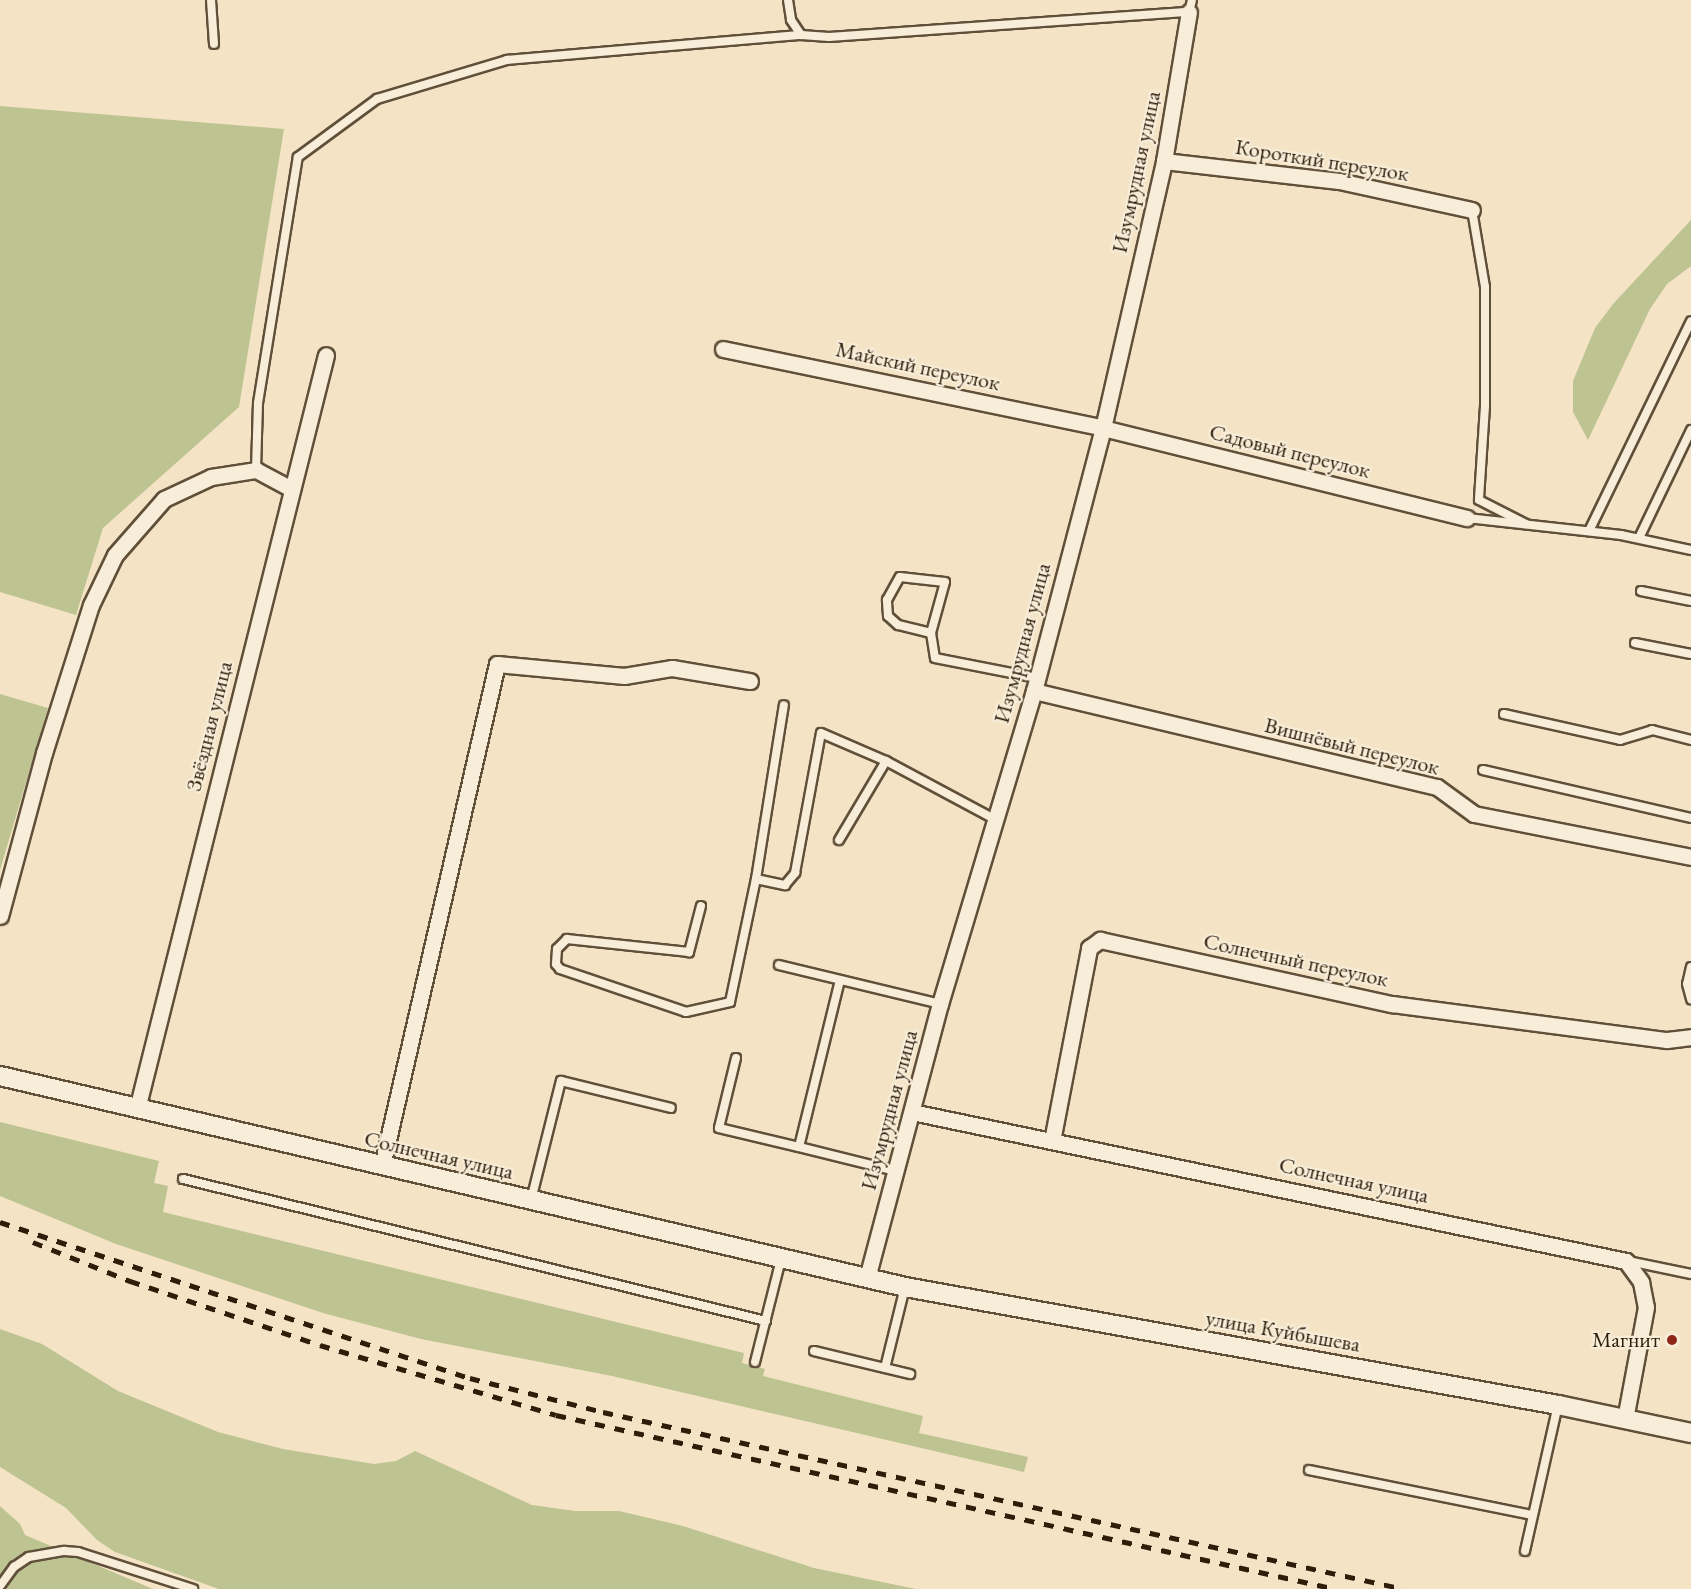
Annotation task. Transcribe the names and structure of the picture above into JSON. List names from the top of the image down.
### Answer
{
  "streets": {
    "street": [
      "Короткий переулок",
      "Изумрудная улица",
      "Майский переулок",
      "Садовый переулок",
      "Звёздная улица",
      "Вишнёвый переулок",
      "Солнечный переулок",
      "Солнечная улица",
      "улица Куйбышева"
    ]
  },
  "crossings": [
    ["Короткий переулок", "Изумрудная улица"],
    ["Изумрудная улица", "Майский переулок"],
    ["Изумрудная улица", "Садовый переулок"],
    ["Изумрудная улица", "Вишнёвый переулок"],
    ["Изумрудная улица", "Солнечная улица"],
    ["Изумрудная улица", "улица Куйбышева"],
    ["Майский переулок", "Садовый переулок"],
    ["Звёздная улица", "Солнечная улица"],
    ["Солнечный переулок", "Солнечная улица"],
    ["Солнечная улица", "улица Куйбышева"]
  ],
  "places": ["Магнит"]
}
